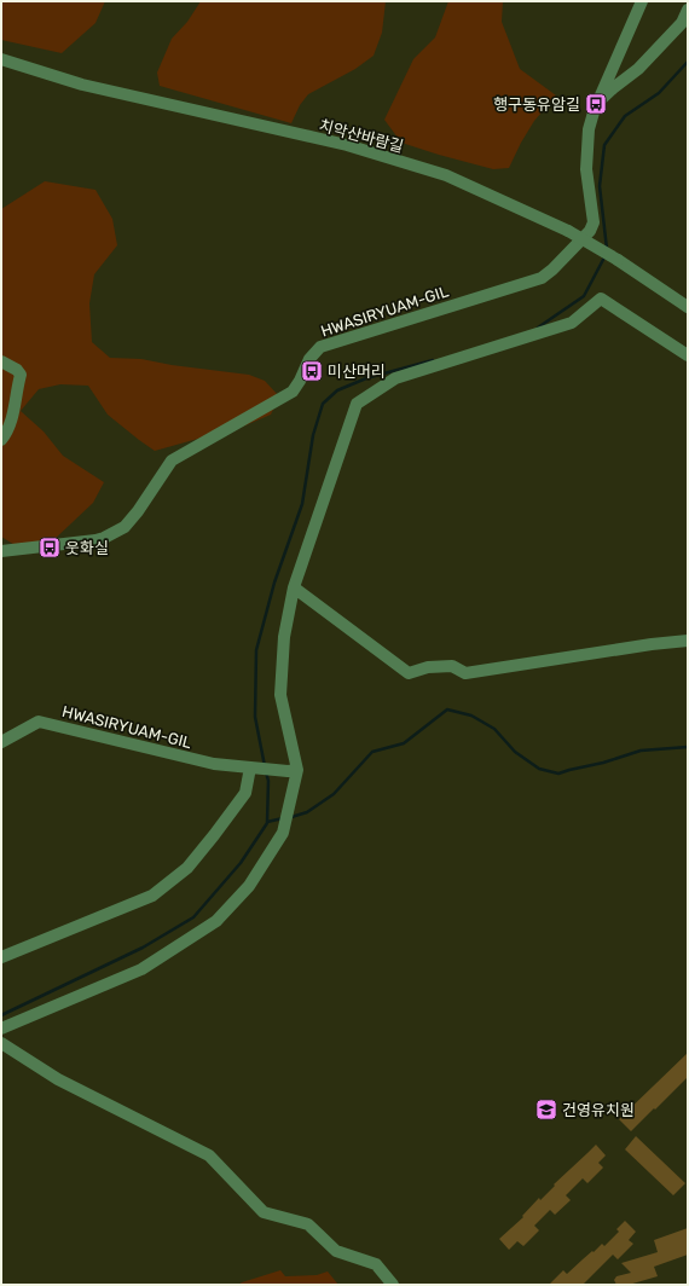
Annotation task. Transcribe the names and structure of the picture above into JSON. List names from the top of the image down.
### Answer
{
  "streets": {
    "street": ["치악산바람길", "HWASIRYUAM-GIL"]
  },
  "places": {
    "bus stop": ["행구동유암길", "미산머리", "웃화실"],
    "school or university": ["건영유치원"]
  }
}
